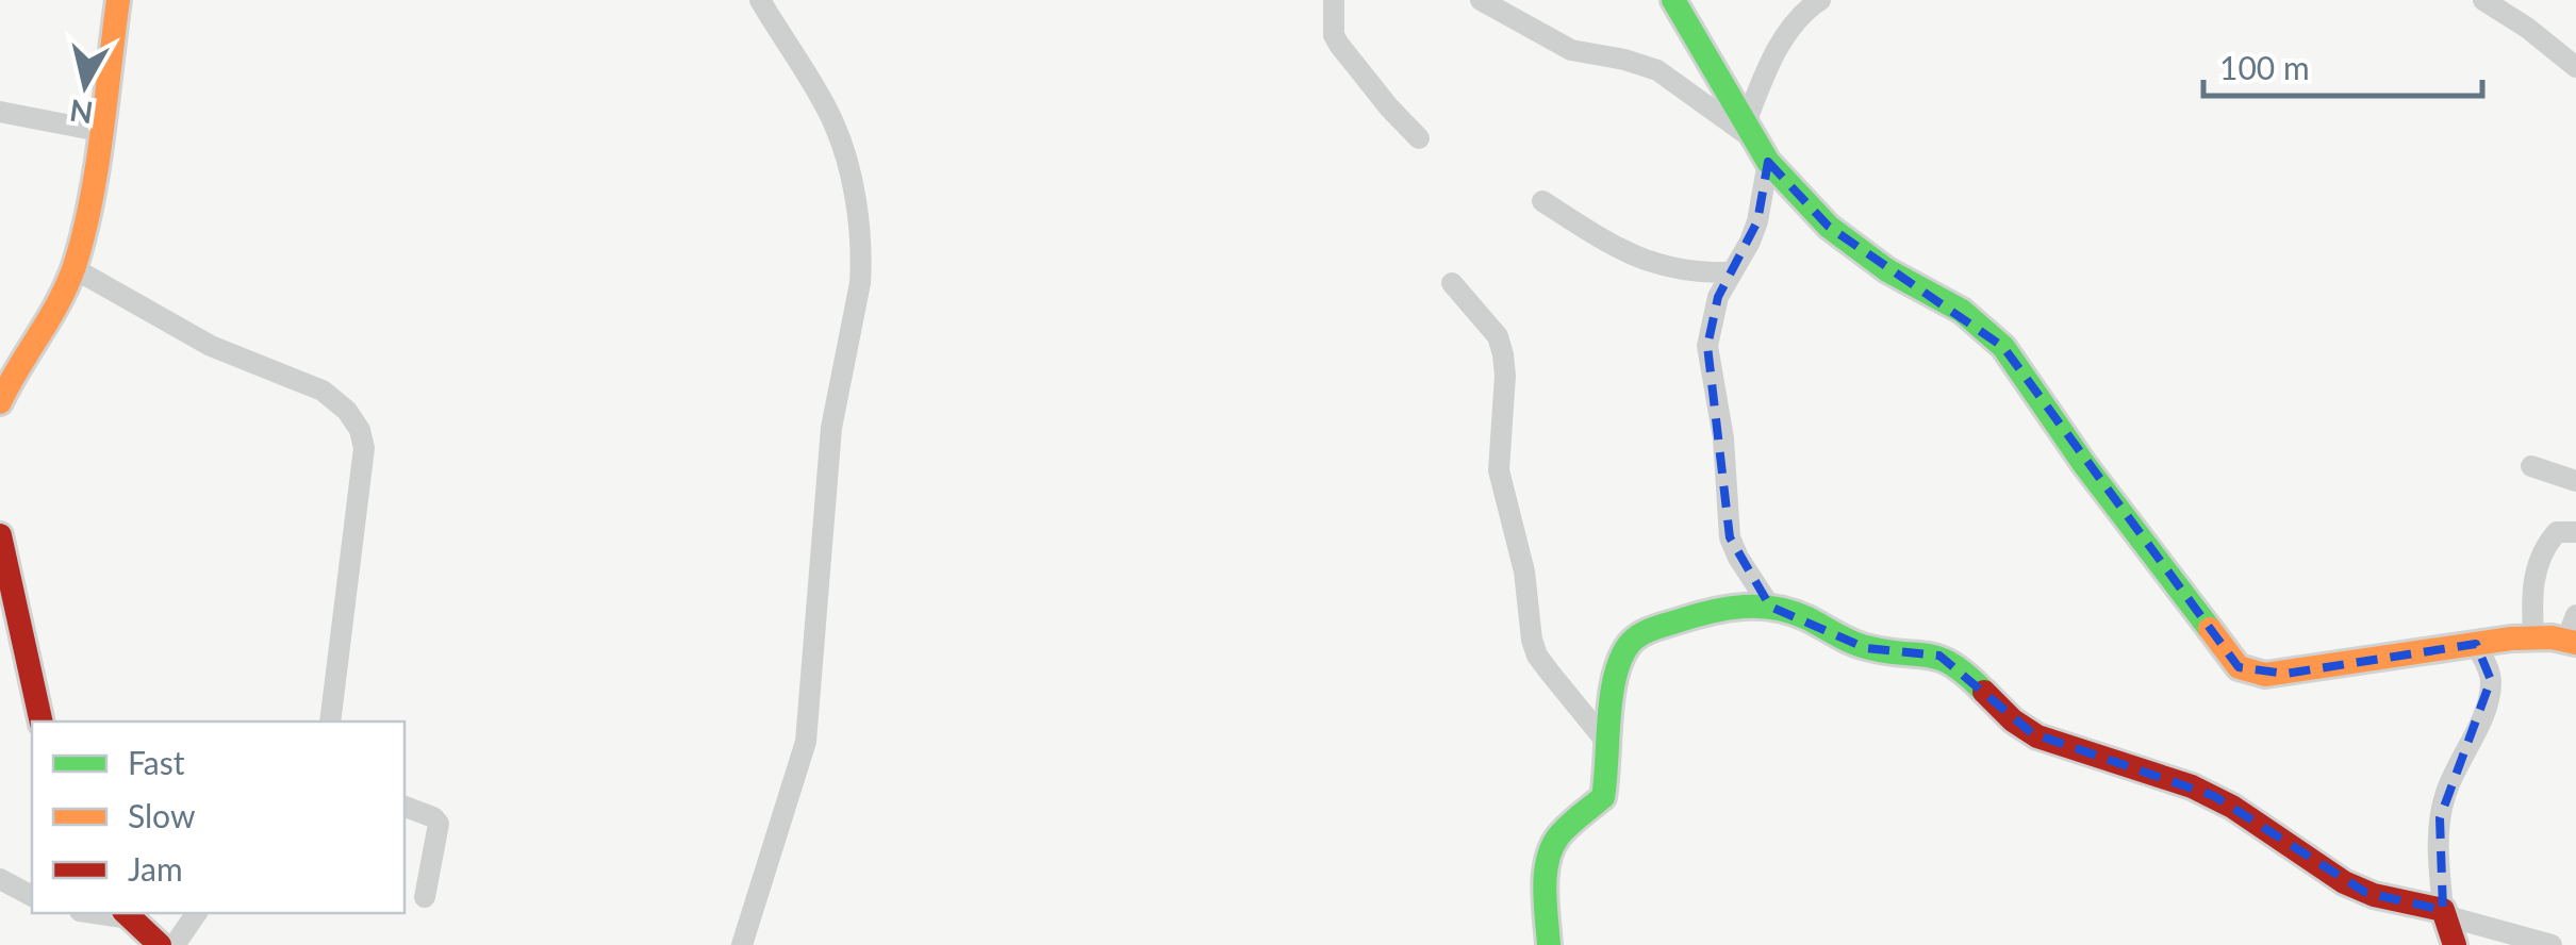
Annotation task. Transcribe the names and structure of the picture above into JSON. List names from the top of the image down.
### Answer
{
  "legend": ["Fast", "Slow", "Jam"],
  "scale_bar": "100 m",
  "north": "bottom"
}
